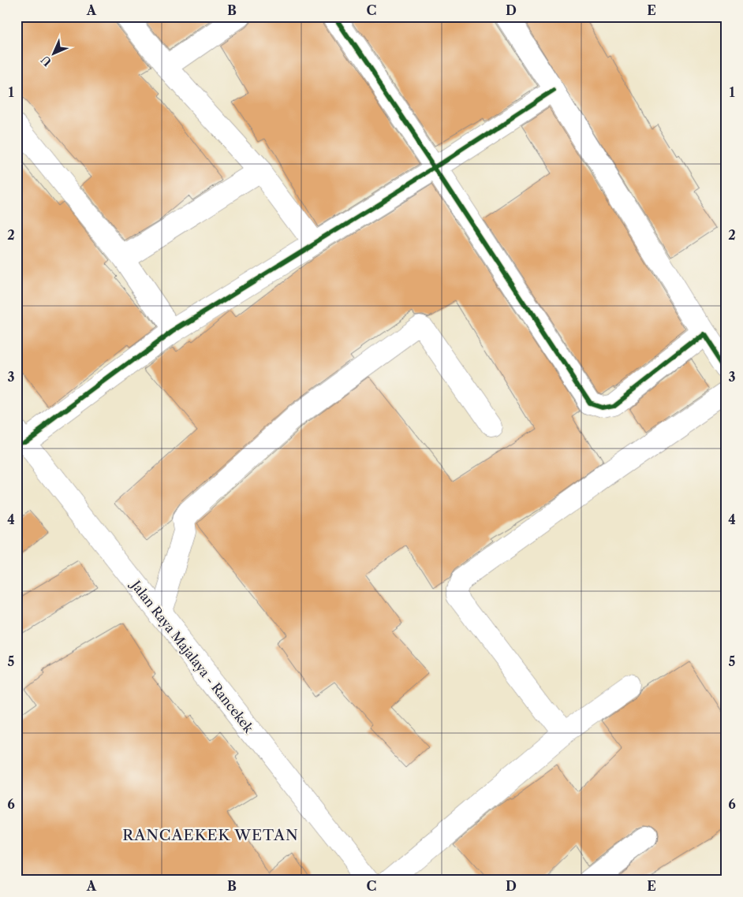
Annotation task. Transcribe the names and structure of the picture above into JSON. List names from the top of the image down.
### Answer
{
  "streets": {
    "street": ["Jalan Raya Majalaya - Rancekek"]
  },
  "districts": ["RANCAEKEK WETAN"],
  "north": "bottom left",
  "grid": {
    "columns": [
      "A",
      "B",
      "C",
      "D",
      "E"
    ],
    "rows": [
      "1",
      "2",
      "3",
      "4",
      "5",
      "6"
    ]
  }
}
